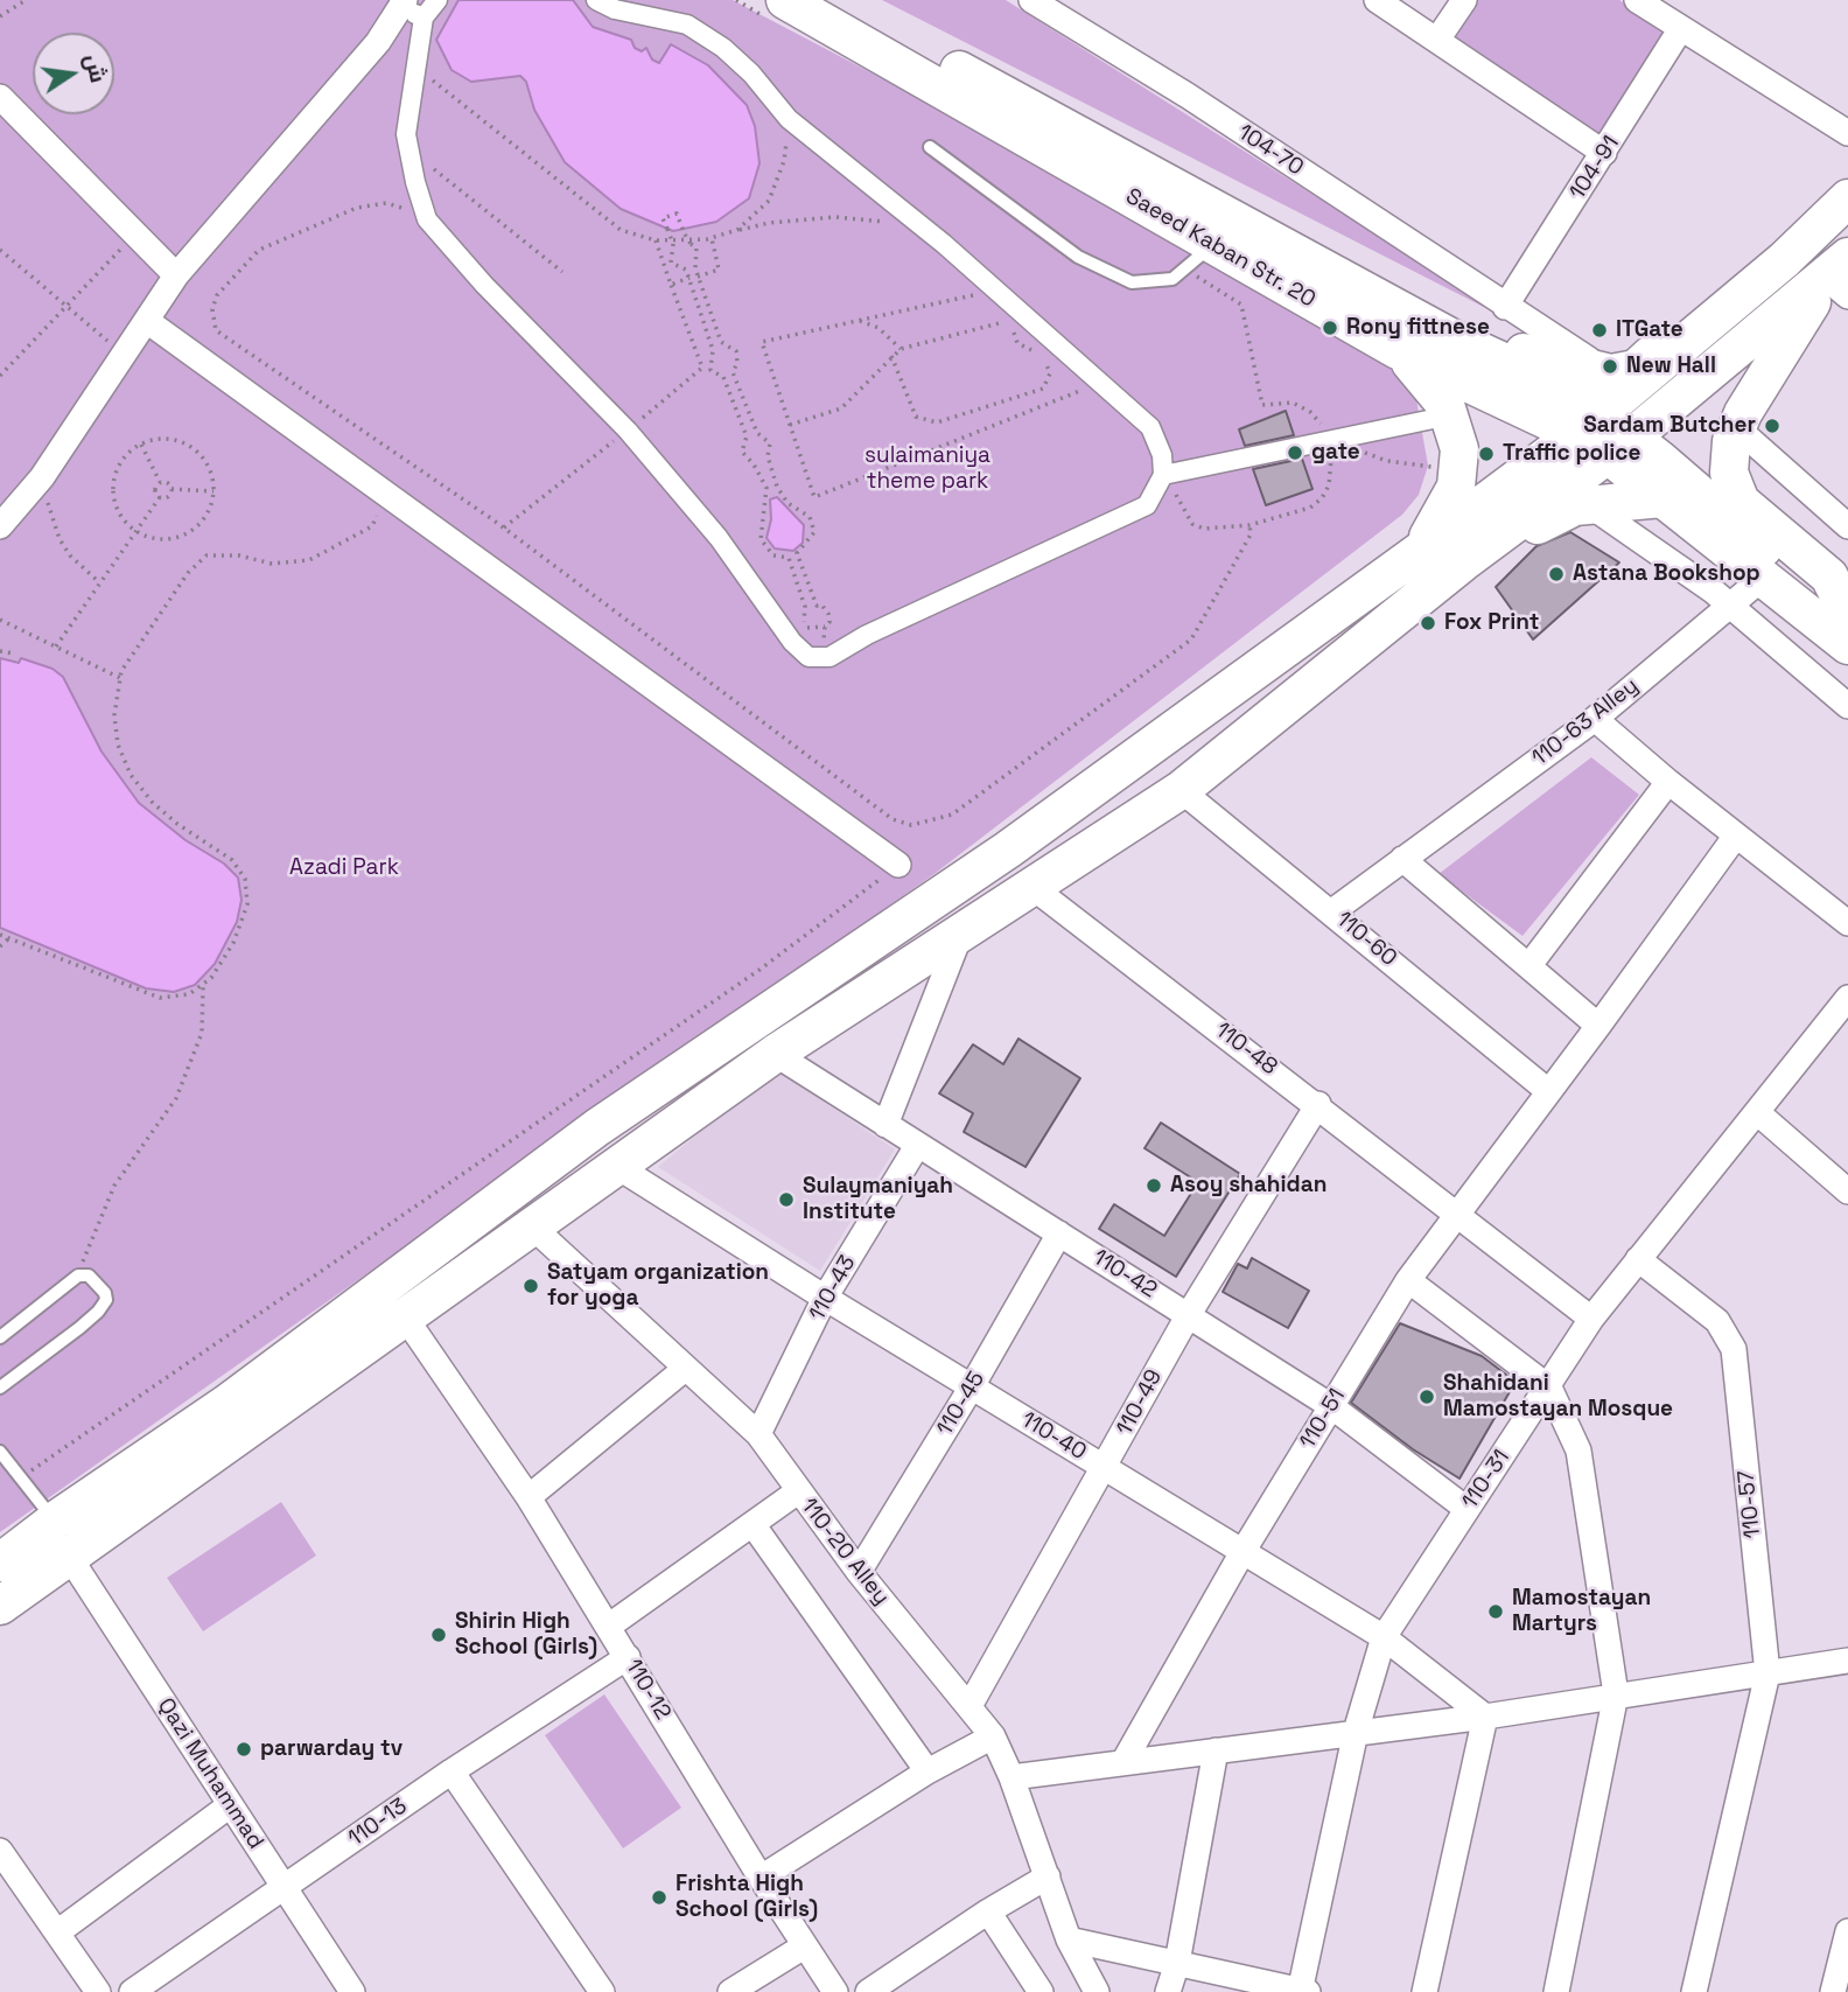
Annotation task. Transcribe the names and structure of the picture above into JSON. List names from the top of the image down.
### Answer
{
  "streets": {
    "main road": ["Saeed Kaban Str. 20"],
    "street": [
      "104-70",
      "104-91",
      "110-63 Alley",
      "110-60",
      "110-48",
      "110-42",
      "110-43",
      "110-49",
      "110-45",
      "110-51",
      "110-40",
      "110-31",
      "110-57",
      "110-20 Alley",
      "110-12",
      "Qazi Muhammad",
      "110-13"
    ]
  },
  "crossings": [
    ["104-70", "104-91"],
    ["Saeed Kaban Str. 20", "110-63 Alley"],
    ["110-63 Alley", "110-60"],
    ["110-60", "110-51"],
    ["110-48", "110-49"],
    ["110-48", "110-51"],
    ["110-48", "110-31"],
    ["110-42", "110-43"],
    ["110-42", "110-49"],
    ["110-42", "110-45"],
    ["110-42", "110-51"],
    ["110-42", "110-31"],
    ["110-43", "110-40"],
    ["110-43", "110-20 Alley"],
    ["110-49", "110-40"],
    ["110-49", "110-20 Alley"],
    ["110-45", "110-40"],
    ["110-45", "110-20 Alley"],
    ["110-51", "110-40"],
    ["110-40", "110-31"],
    ["110-31", "110-57"],
    ["110-12", "110-13"],
    ["Qazi Muhammad", "110-13"]
  ],
  "parks": ["sulaimaniya theme park", "Azadi Park"],
  "places": [
    "Rony fittnese",
    "ITGate",
    "New Hall",
    "Sardam Butcher",
    "gate",
    "Traffic police",
    "Astana Bookshop",
    "Fox Print",
    "Asoy shahidan",
    "Sulaymaniyah Institute",
    "Satyam organization for yoga",
    "Shahidani Mamostayan Mosque",
    "Mamostayan Martyrs",
    "Shirin High School (Girls)",
    "parwarday tv",
    "Frishta High School (Girls)"
  ],
  "north": "right"
}
